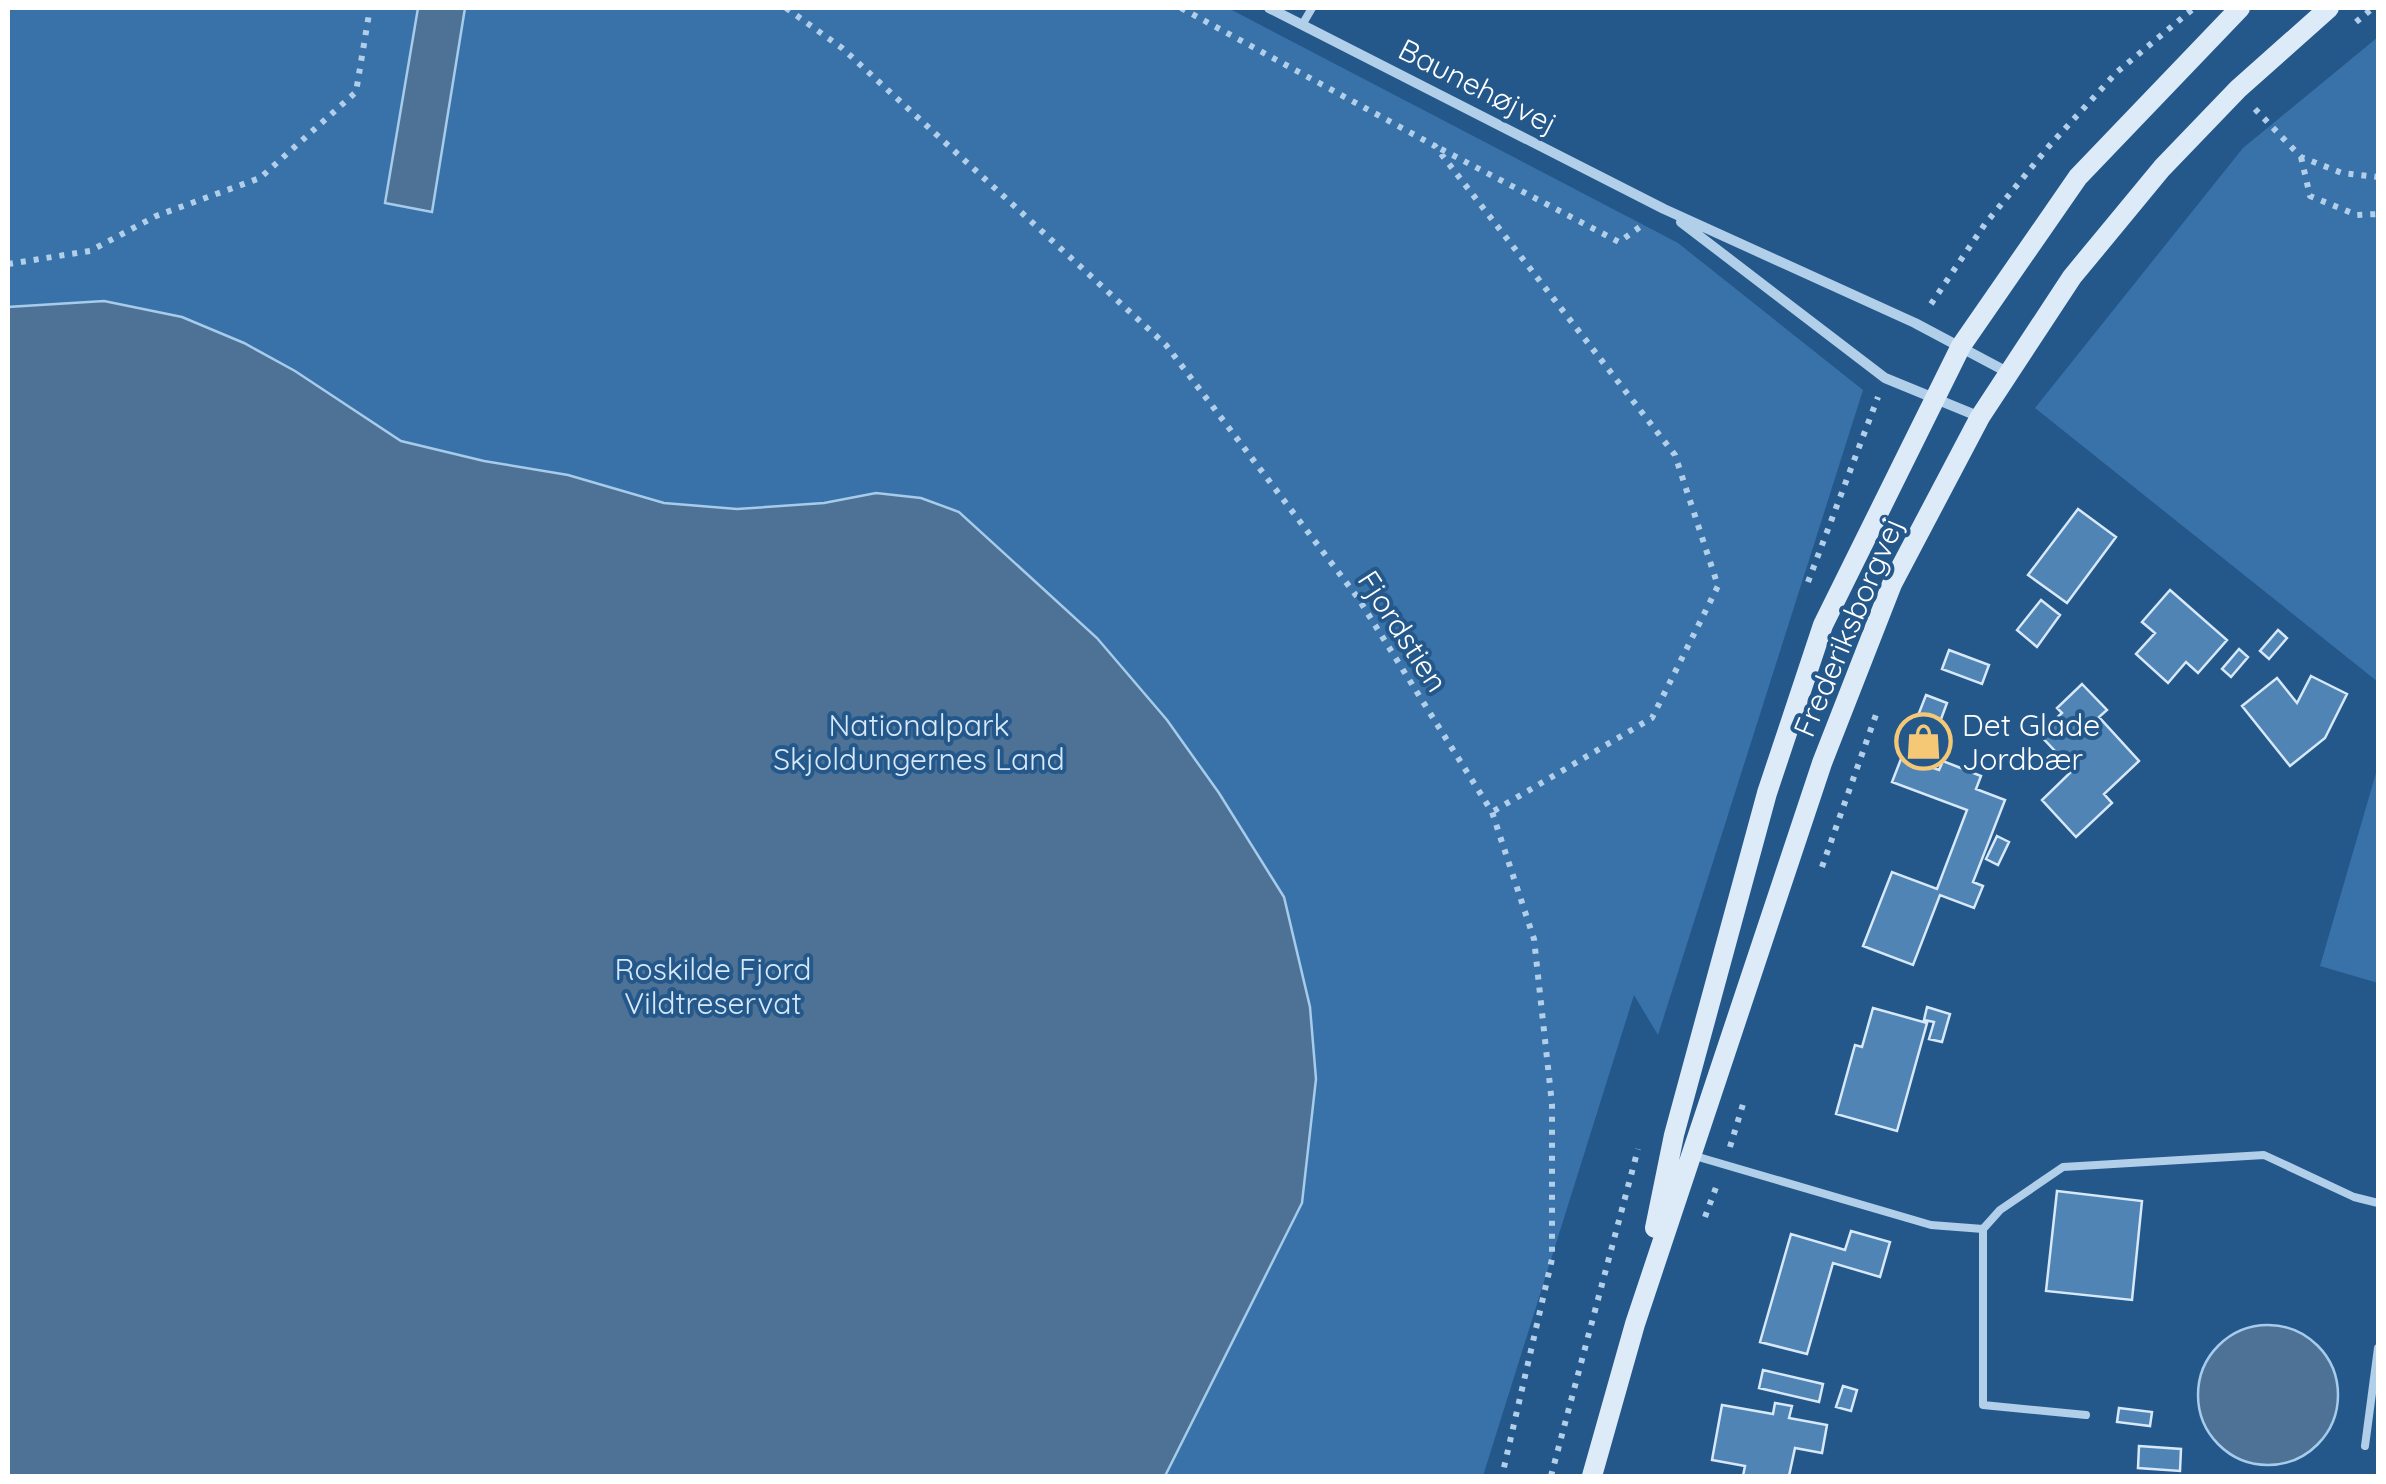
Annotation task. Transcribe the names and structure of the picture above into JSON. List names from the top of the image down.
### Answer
{
  "streets": {
    "street": ["Baunehøjvej", "Frederiksborgvej"],
    "path": ["Fjordstien"]
  },
  "crossings": [
    ["Baunehøjvej", "Frederiksborgvej"]
  ],
  "parks": ["Nationalpark Skjoldungernes Land", "Roskilde Fjord Vildtreservat"],
  "places": {
    "shop": ["Det Glade Jordbær"]
  }
}
